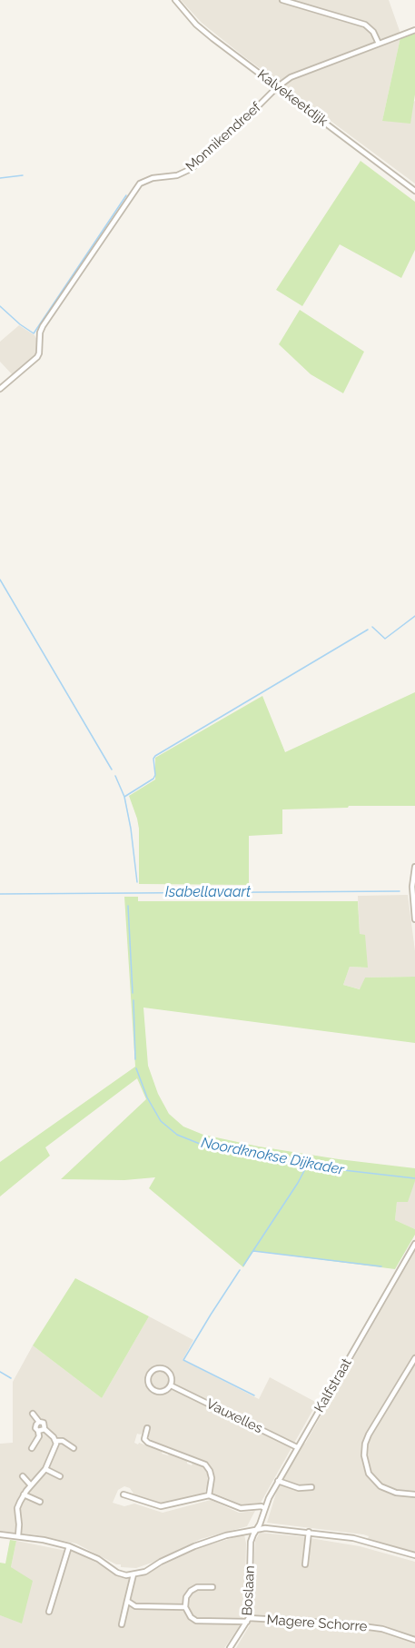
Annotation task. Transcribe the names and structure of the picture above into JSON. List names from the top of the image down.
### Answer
{
  "streets": {
    "street": [
      "Kalvekeetdijk",
      "Monnikendreef",
      "Kalfstraat",
      "Vauxelles",
      "Boslaan",
      "Magere Schorre"
    ]
  },
  "crossings": [
    ["Kalvekeetdijk", "Monnikendreef"],
    ["Kalfstraat", "Vauxelles"],
    ["Kalfstraat", "Boslaan"],
    ["Boslaan", "Magere Schorre"]
  ],
  "water": ["Isabellavaart", "Noordknokse Dijkader"]
}
